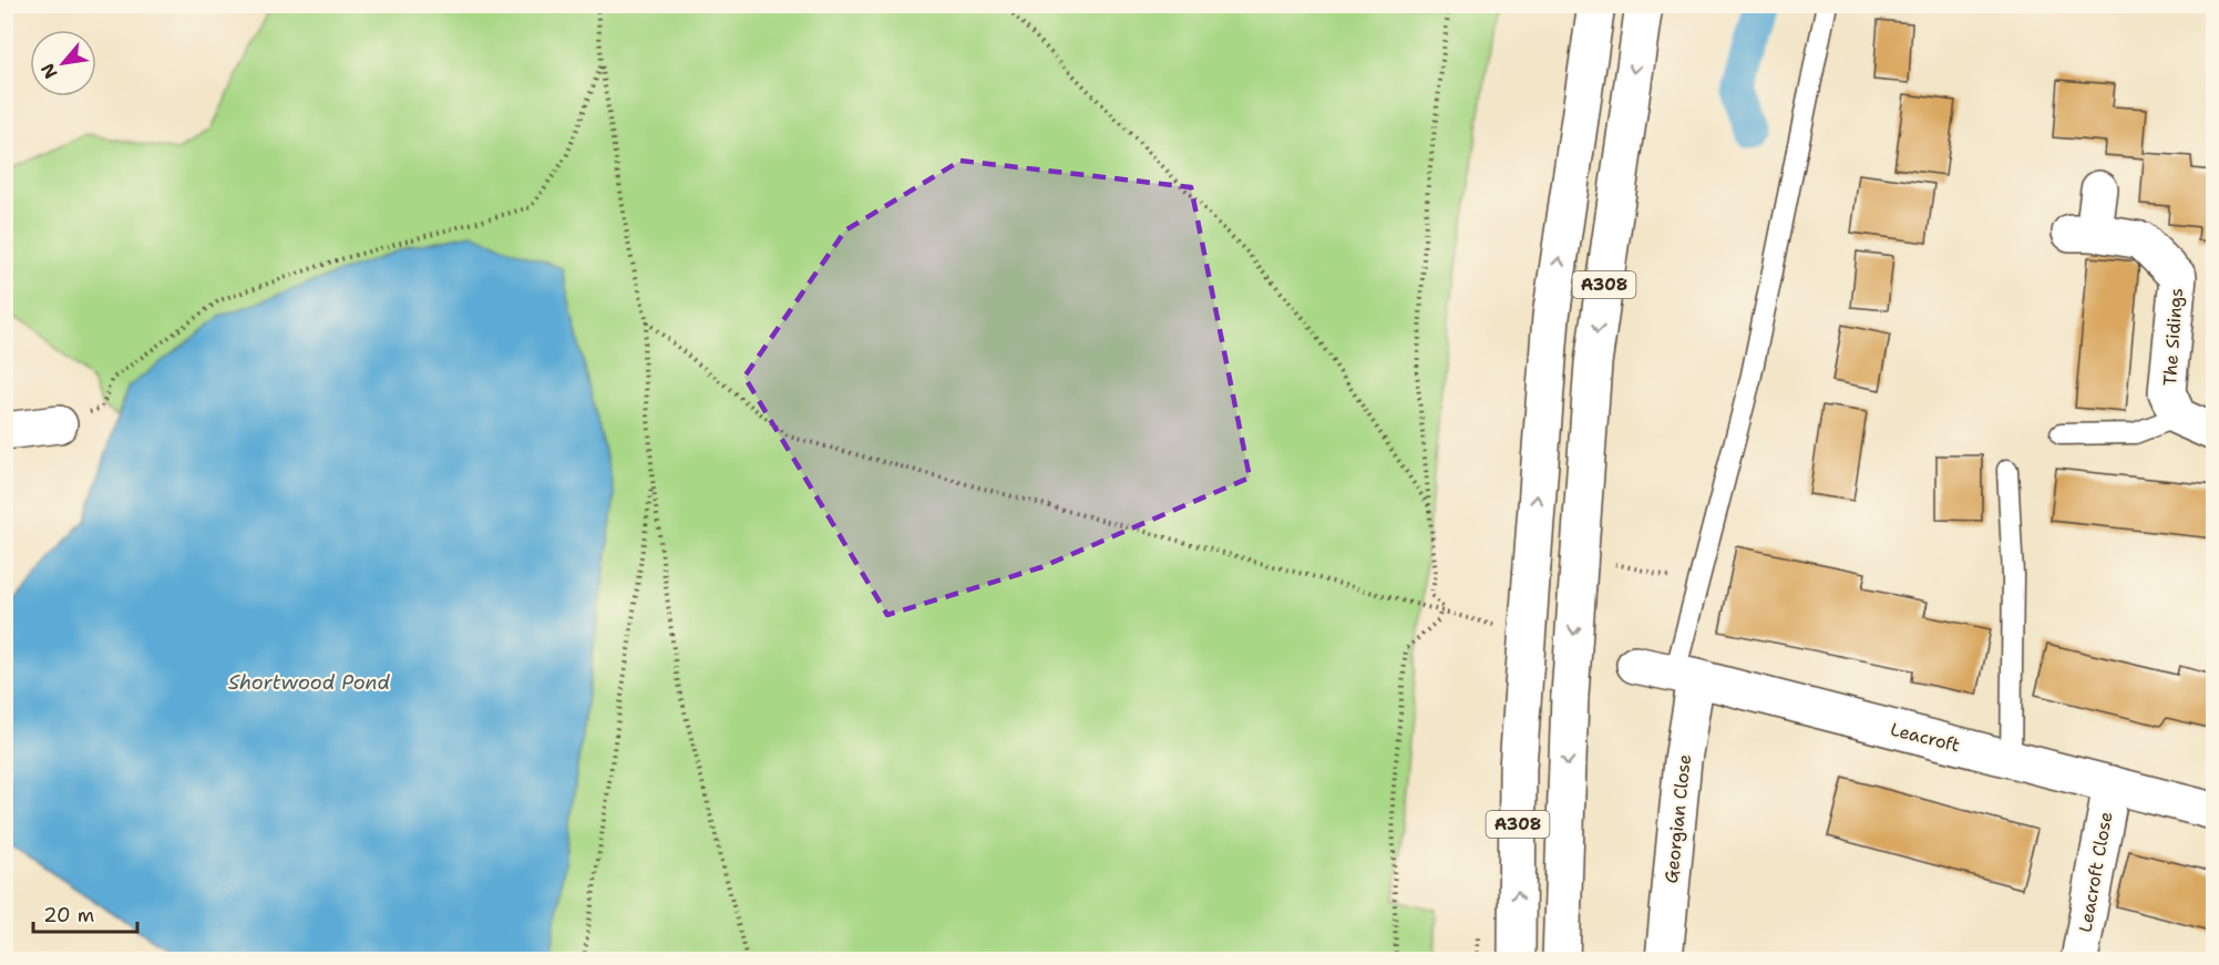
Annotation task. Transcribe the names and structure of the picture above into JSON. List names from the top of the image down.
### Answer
{
  "streets": {
    "main road": [
      "A308",
      "The Sidings",
      "Leacroft",
      "Georgian Close",
      "Leacroft Close"
    ]
  },
  "crossings": [
    ["Leacroft", "Georgian Close"],
    ["Leacroft", "Leacroft Close"]
  ],
  "water": ["Shortwood Pond"],
  "scale_bar": "20 m",
  "north": "bottom left"
}
